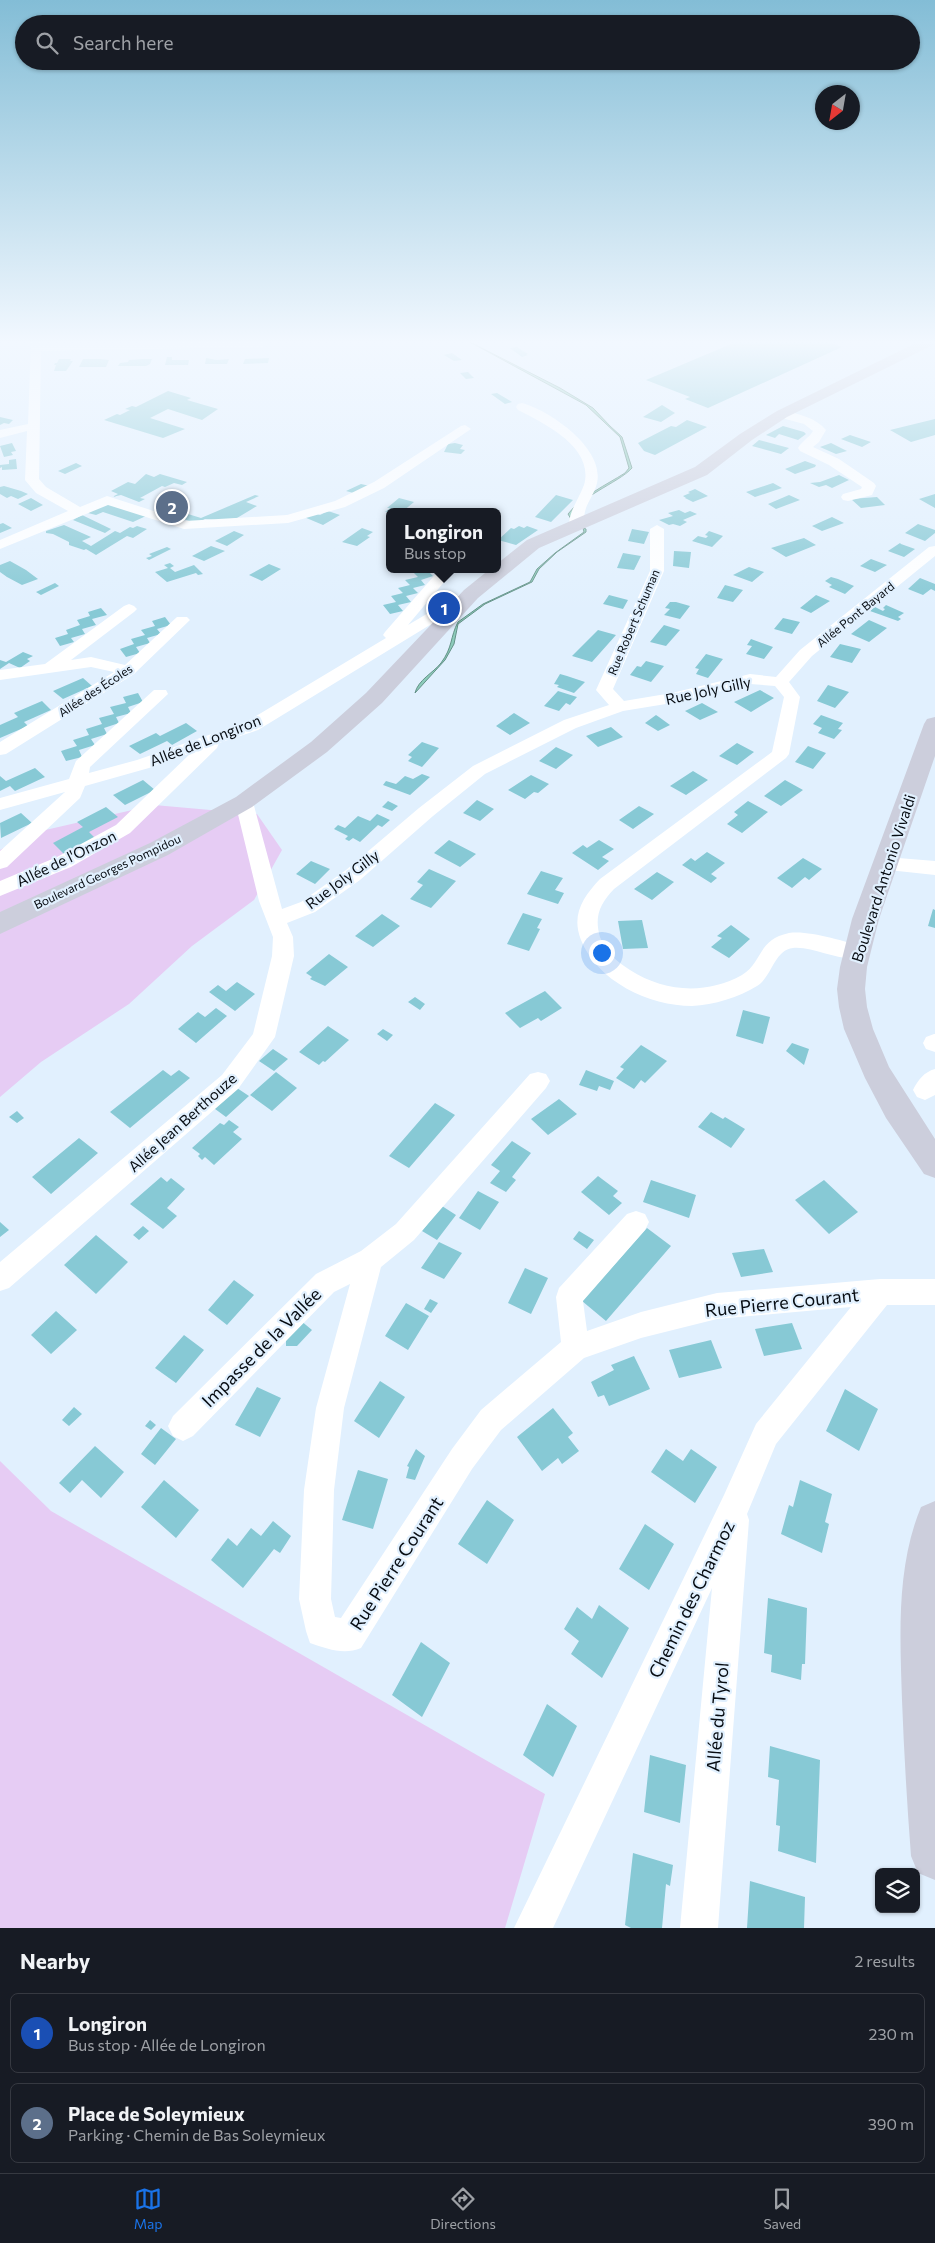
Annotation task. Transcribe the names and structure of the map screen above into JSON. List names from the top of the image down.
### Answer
{
  "streets": {
    "main road": ["Boulevard Georges Pompidou", "Boulevard Antonio Vivaldi"],
    "street": [
      "Allée Pont Bayard",
      "Rue Robert Schuman",
      "Allée des Écoles",
      "Rue Joly Gilly",
      "Allée de Longiron",
      "Allée de l'Onzon",
      "Allée Jean Berthouze",
      "Rue Pierre Courant",
      "Impasse de la Vallée",
      "Chemin des Charmoz",
      "Allée du Tyrol"
    ]
  },
  "crossings": [
    ["Allée Pont Bayard", "Rue Joly Gilly"],
    ["Rue Robert Schuman", "Rue Joly Gilly"],
    ["Rue Joly Gilly", "Allée Jean Berthouze"],
    ["Allée de Longiron", "Allée de l'Onzon"],
    ["Allée de Longiron", "Boulevard Georges Pompidou"],
    ["Rue Pierre Courant", "Impasse de la Vallée"],
    ["Rue Pierre Courant", "Chemin des Charmoz"],
    ["Chemin des Charmoz", "Allée du Tyrol"]
  ],
  "north": "bottom left",
  "page": {
    "search": "Search here",
    "pins": ["2", "1"],
    "popup": ["Longiron", "Bus stop"],
    "heading": ["Nearby", "2 results"],
    "list": [
      {
        "mark": "1",
        "name": "Longiron",
        "note": "Bus stop · Allée de Longiron",
        "value": "230 m"
      },
      {
        "mark": "2",
        "name": "Place de Soleymieux",
        "note": "Parking · Chemin de Bas Soleymieux",
        "value": "390 m"
      }
    ],
    "nav": ["Map", "Directions", "Saved"]
  }
}
